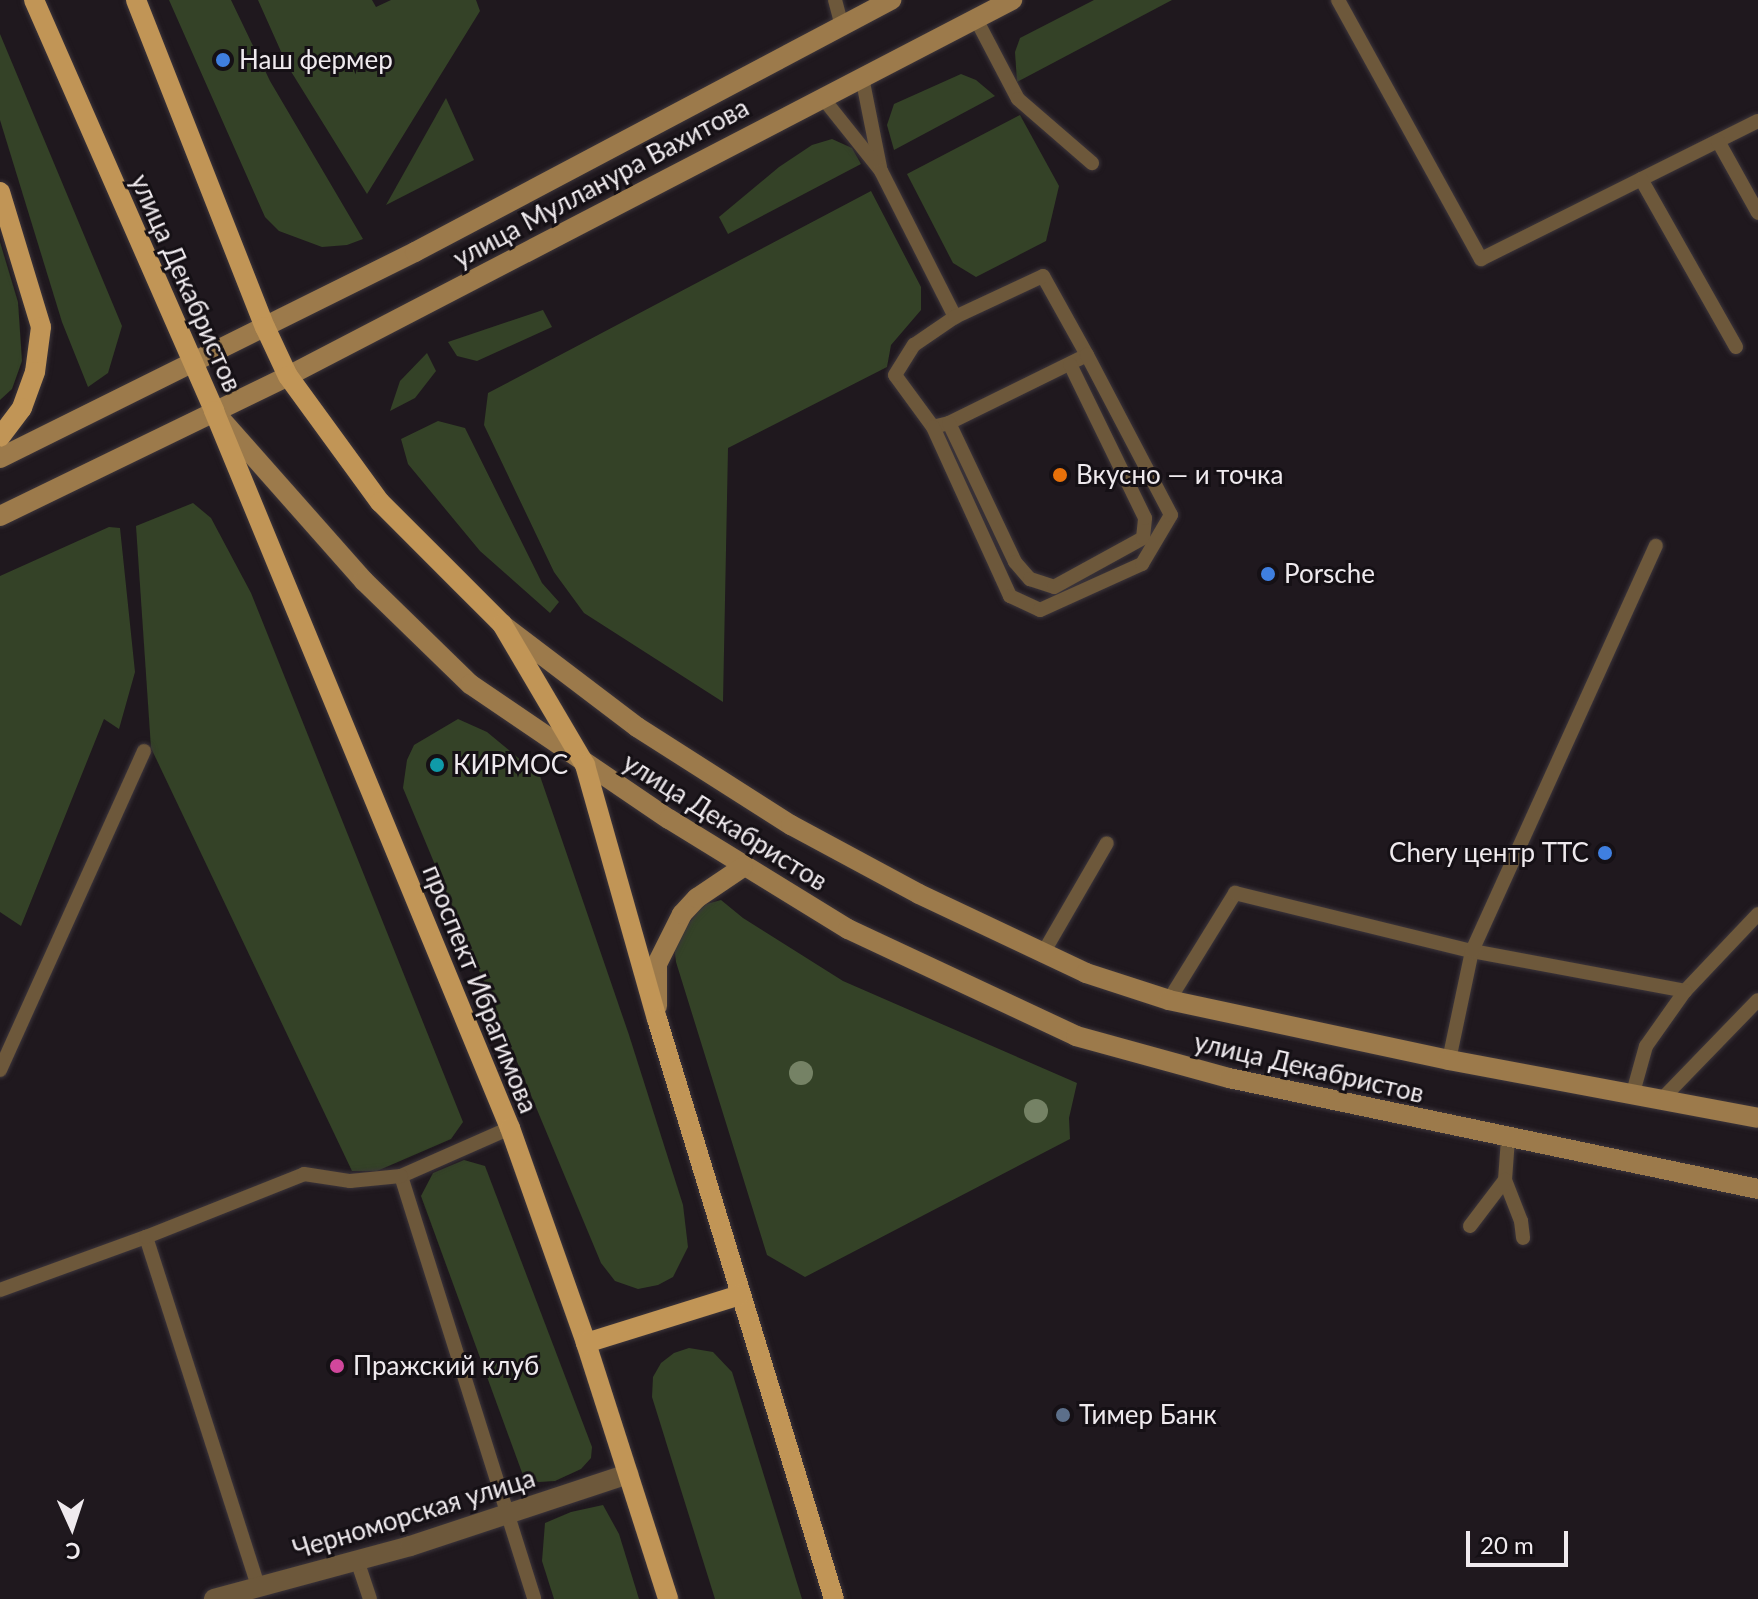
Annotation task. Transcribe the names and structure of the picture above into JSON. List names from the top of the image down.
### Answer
{
  "streets": {
    "main road": ["улица Мулланура Вахитова", "улица Декабристов", "проспект Ибрагимова"],
    "street": ["Черноморская улица"]
  },
  "crossings": [
    ["улица Мулланура Вахитова", "улица Декабристов"],
    ["улица Мулланура Вахитова", "проспект Ибрагимова"],
    ["улица Декабристов", "проспект Ибрагимова"],
    ["проспект Ибрагимова", "Черноморская улица"]
  ],
  "places": [
    "Наш фермер",
    "Вкусно — и точка",
    "Porsche",
    "КИРМОС",
    "Chery центр ТТС",
    "Пражский клуб",
    "Тимер Банк"
  ],
  "scale_bar": "20 m",
  "north": "bottom"
}
